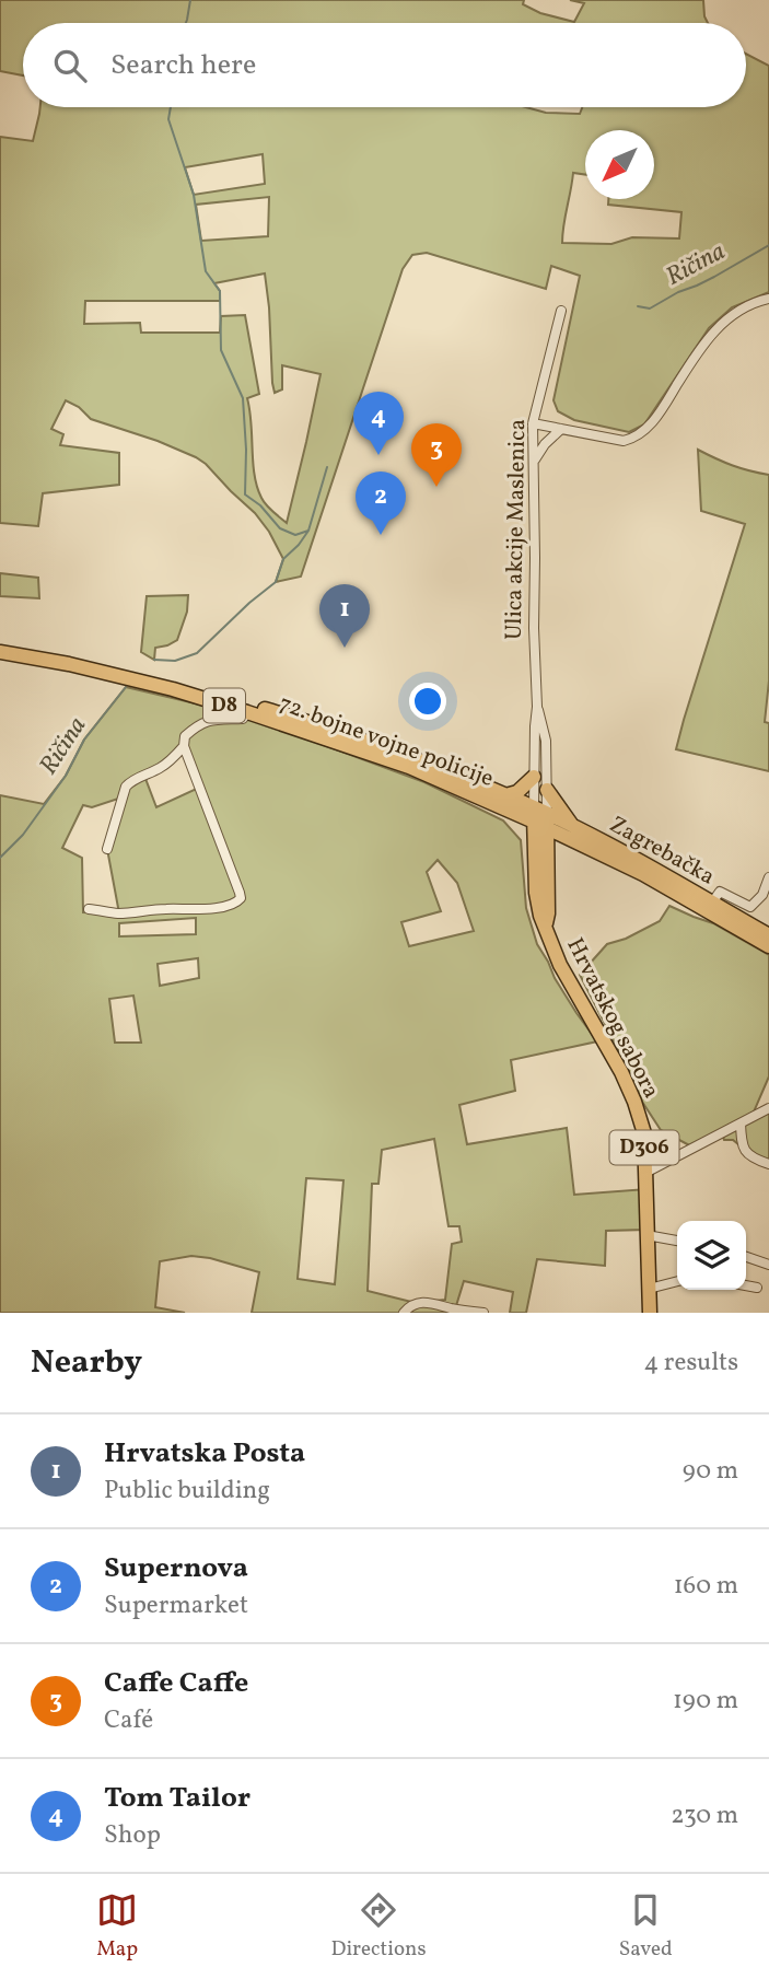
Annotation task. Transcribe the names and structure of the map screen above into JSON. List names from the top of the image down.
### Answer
{
  "streets": {
    "main road": [
      "D8",
      "72. bojne vojne policije",
      "Zagrebačka",
      "Hrvatskog sabora",
      "D306"
    ],
    "street": ["Ulica akcije Maslenica"]
  },
  "crossings": [
    ["Ulica akcije Maslenica", "72. bojne vojne policije"],
    ["Ulica akcije Maslenica", "Zagrebačka"],
    ["Ulica akcije Maslenica", "Hrvatskog sabora"],
    ["72. bojne vojne policije", "Zagrebačka"],
    ["72. bojne vojne policije", "Hrvatskog sabora"],
    ["Zagrebačka", "Hrvatskog sabora"]
  ],
  "water": ["Ričina"],
  "north": "bottom left",
  "page": {
    "search": "Search here",
    "pins": [
      "4",
      "3",
      "2",
      "1"
    ],
    "heading": ["Nearby", "4 results"],
    "list": [
      {
        "mark": "1",
        "name": "Hrvatska Posta",
        "note": "Public building",
        "value": "90 m"
      },
      {
        "mark": "2",
        "name": "Supernova",
        "note": "Supermarket",
        "value": "160 m"
      },
      {
        "mark": "3",
        "name": "Caffe Caffe",
        "note": "Café",
        "value": "190 m"
      },
      {
        "mark": "4",
        "name": "Tom Tailor",
        "note": "Shop",
        "value": "230 m"
      }
    ],
    "nav": ["Map", "Directions", "Saved"]
  }
}
